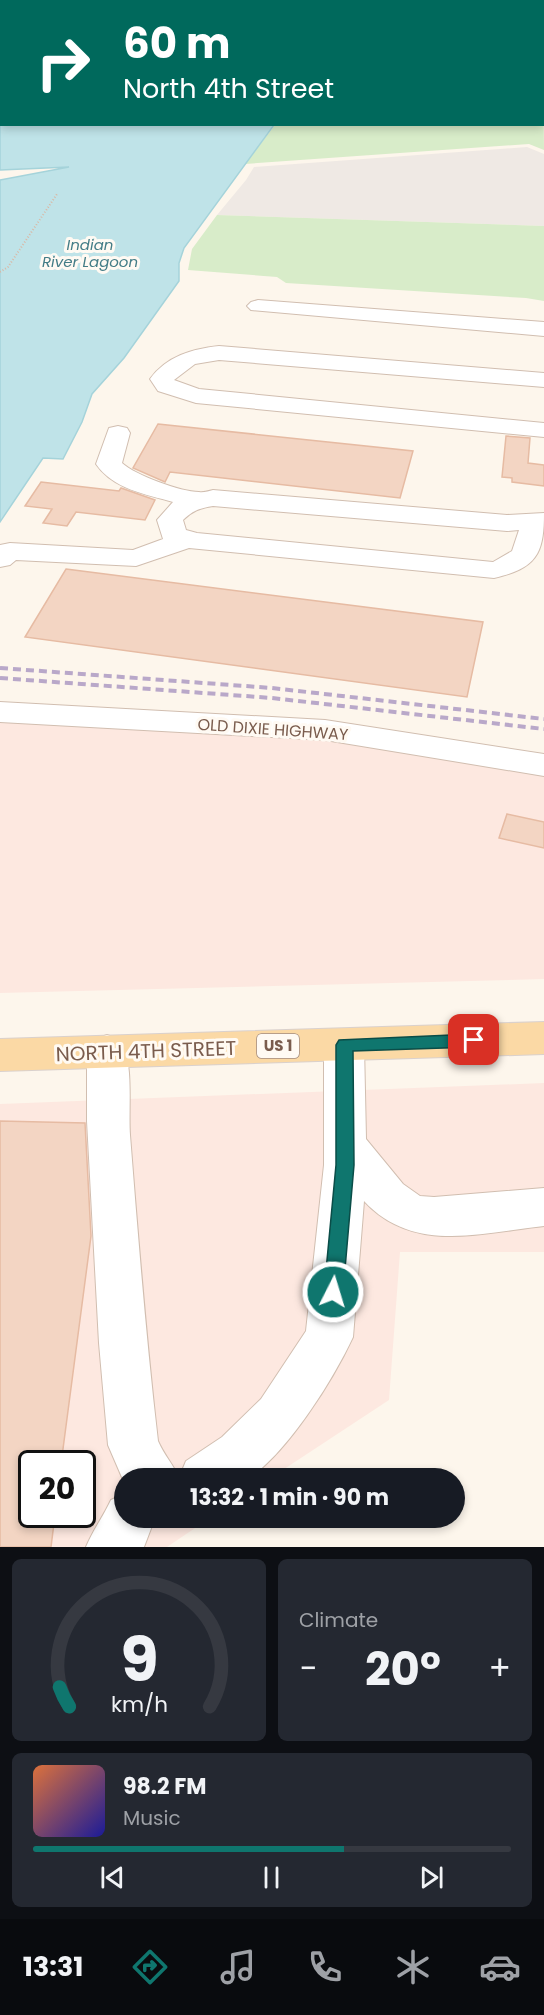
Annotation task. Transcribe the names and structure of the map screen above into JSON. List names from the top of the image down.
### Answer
{
  "streets": {
    "main road": ["US 1", "NORTH 4TH STREET"],
    "street": ["OLD DIXIE HIGHWAY"]
  },
  "water": ["Indian River Lagoon"],
  "page": {
    "turn": ["60 m", "North 4th Street"],
    "limit": "20",
    "trip": "13:32 · 1 min · 90 m",
    "tile": "Climate",
    "heat": ["−", "20°", "+"],
    "song": ["98.2 FM", "Music"],
    "tabs": "13:31",
    "gauge": ["9", "km/h"]
  }
}
